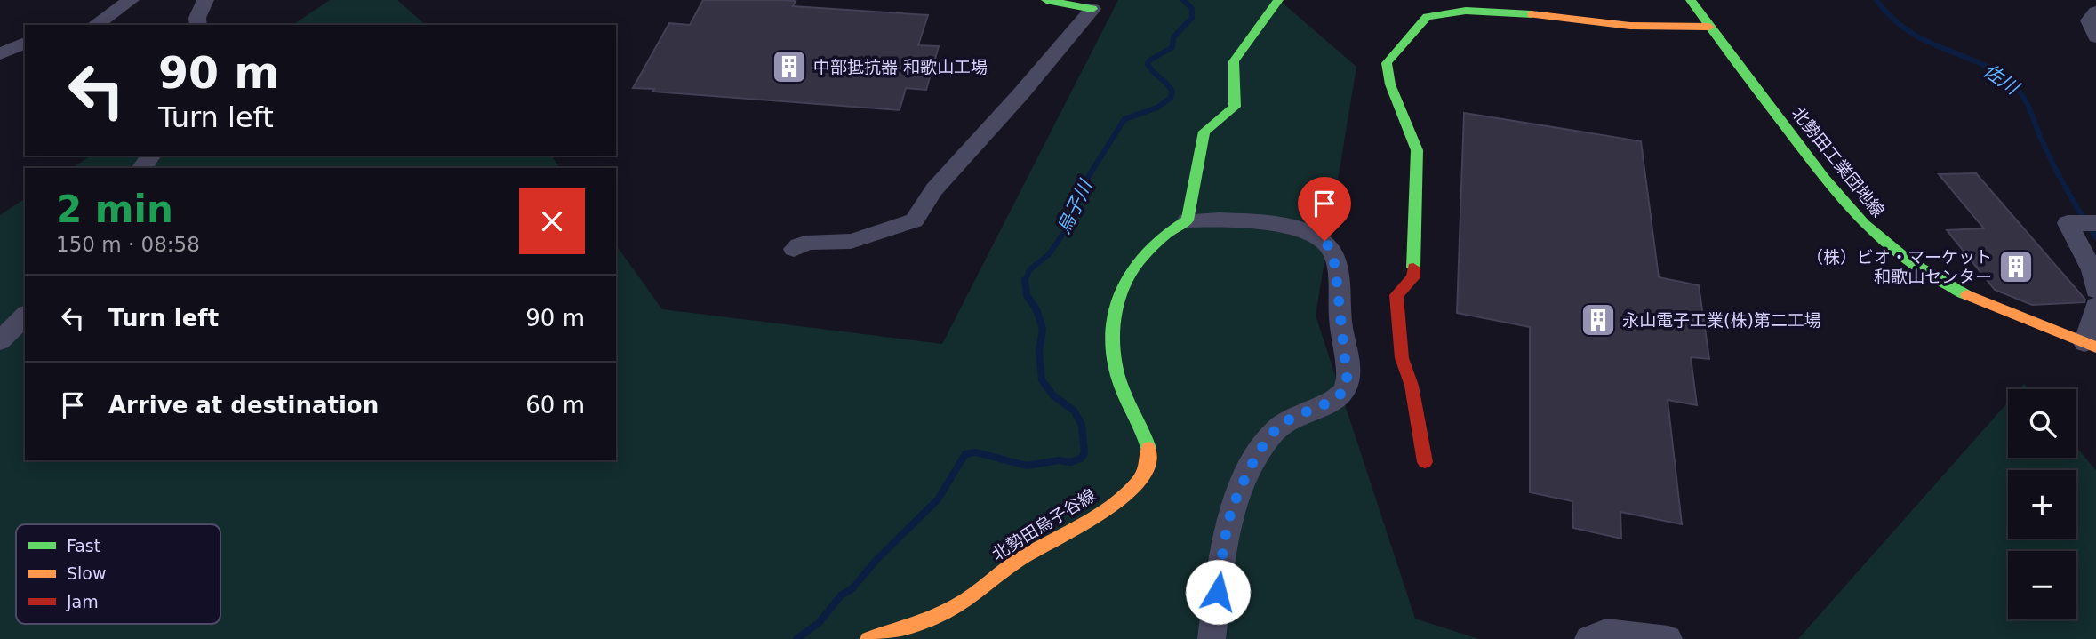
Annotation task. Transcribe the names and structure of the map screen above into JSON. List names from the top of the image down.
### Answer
{
  "streets": {
    "street": ["北勢田工業団地線", "北勢田烏子谷線"]
  },
  "water": ["佐川", "烏子川"],
  "places": {
    "building": ["中部抵抗器 和歌山工場", "（株）ビオ・マーケット 和歌山センター", "永山電子工業(株)第二工場"]
  },
  "legend": ["Fast", "Slow", "Jam"],
  "page": {
    "turn": ["90 m", "Turn left"],
    "heading": ["2 min", "150 m · 08:58"],
    "list": [
      {
        "name": "Turn left",
        "value": "90 m"
      },
      {
        "name": "Arrive at destination",
        "value": "60 m"
      }
    ],
    "map_buttons": ["+", "−"]
  }
}
